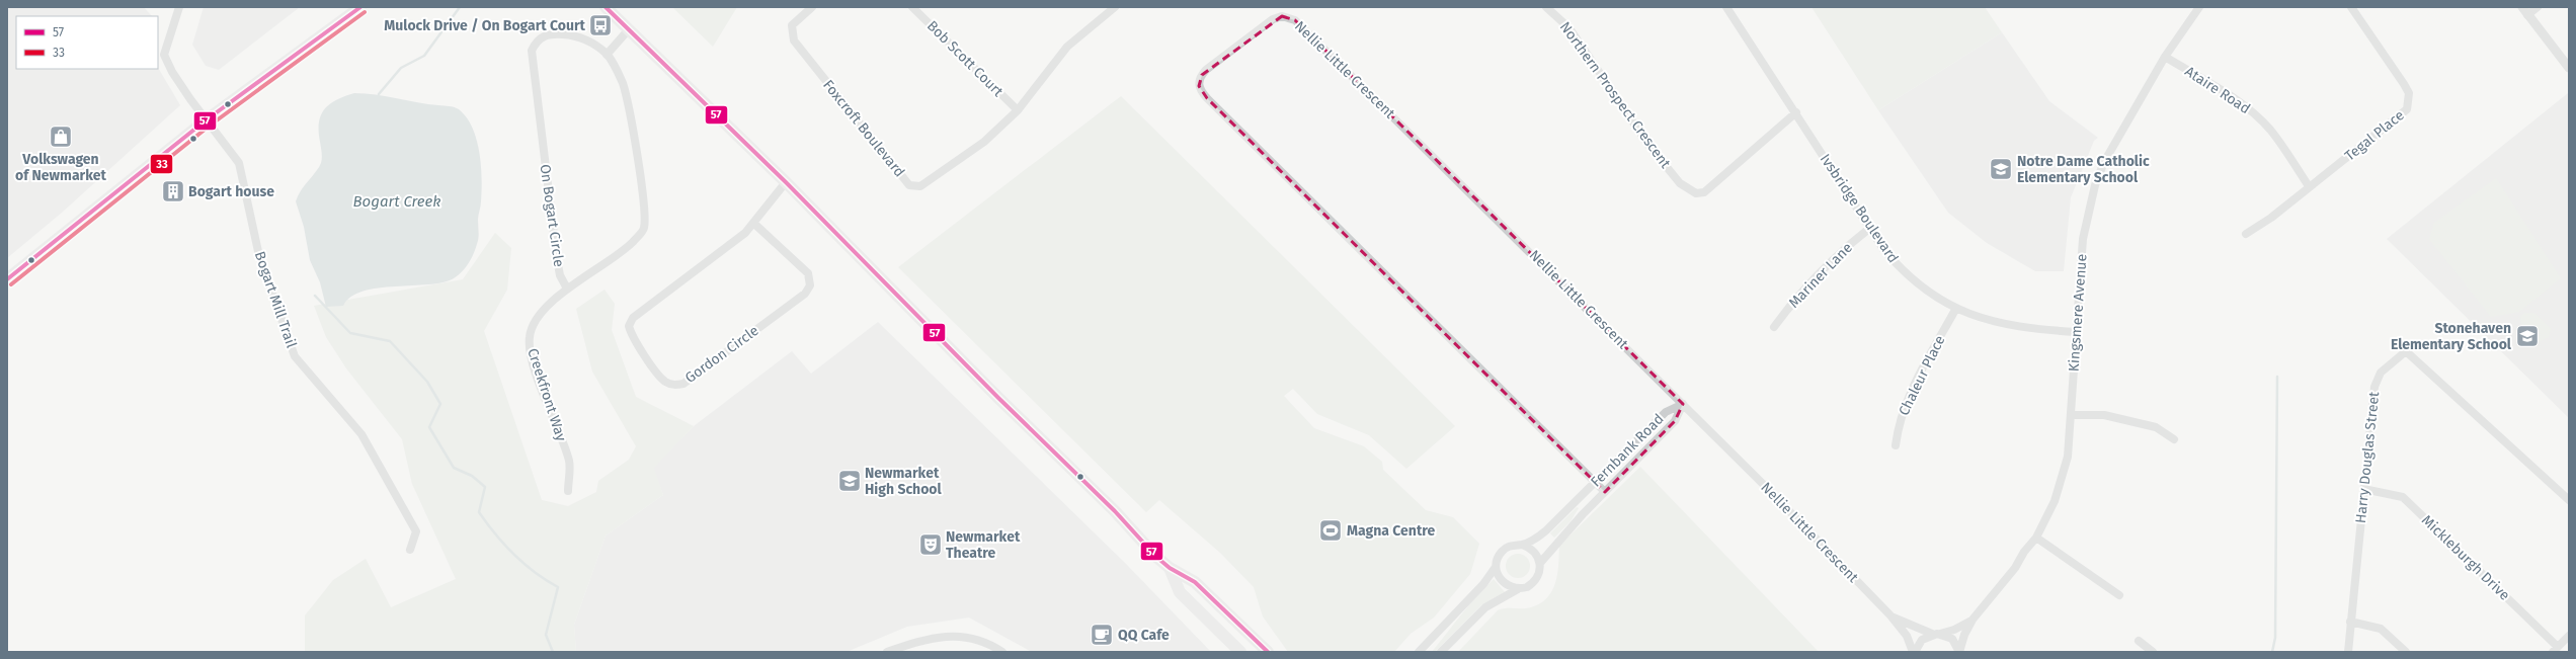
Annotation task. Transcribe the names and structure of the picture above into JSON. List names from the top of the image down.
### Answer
{
  "streets": {
    "street": [
      "Bob Scott Court",
      "Nellie Little Crescent",
      "Ataire Road",
      "Northern Prospect Crescent",
      "Foxcroft Boulevard",
      "Tegal Place",
      "Ivsbridge Boulevard",
      "On Bogart Circle",
      "Mariner Lane",
      "Bogart Mill Trail",
      "Kingsmere Avenue",
      "Gordon Circle",
      "Chaleur Place",
      "Creekfront Way",
      "Fernbank Road",
      "Harry Douglas Street",
      "Mickleburgh Drive"
    ]
  },
  "crossings": [
    ["Bob Scott Court", "Foxcroft Boulevard"],
    ["Nellie Little Crescent", "Kingsmere Avenue"],
    ["Nellie Little Crescent", "Fernbank Road"],
    ["Ataire Road", "Tegal Place"],
    ["Ataire Road", "Kingsmere Avenue"],
    ["Northern Prospect Crescent", "Ivsbridge Boulevard"],
    ["Ivsbridge Boulevard", "Mariner Lane"],
    ["Ivsbridge Boulevard", "Kingsmere Avenue"],
    ["Ivsbridge Boulevard", "Chaleur Place"],
    ["On Bogart Circle", "Creekfront Way"],
    ["Harry Douglas Street", "Mickleburgh Drive"]
  ],
  "water": ["Bogart Creek"],
  "places": {
    "bus stop": ["Mulock Drive / On Bogart Court"],
    "shop": ["Volkswagen of Newmarket"],
    "school or university": ["Notre Dame Catholic Elementary School", "Stonehaven Elementary School", "Newmarket High School"],
    "building": ["Bogart house"],
    "sports": ["Magna Centre"],
    "theatre": ["Newmarket Theatre"],
    "cafe": ["QQ Cafe"]
  },
  "lines": ["transit line 57", "transit line 33"],
  "legend": ["57", "33"]
}
